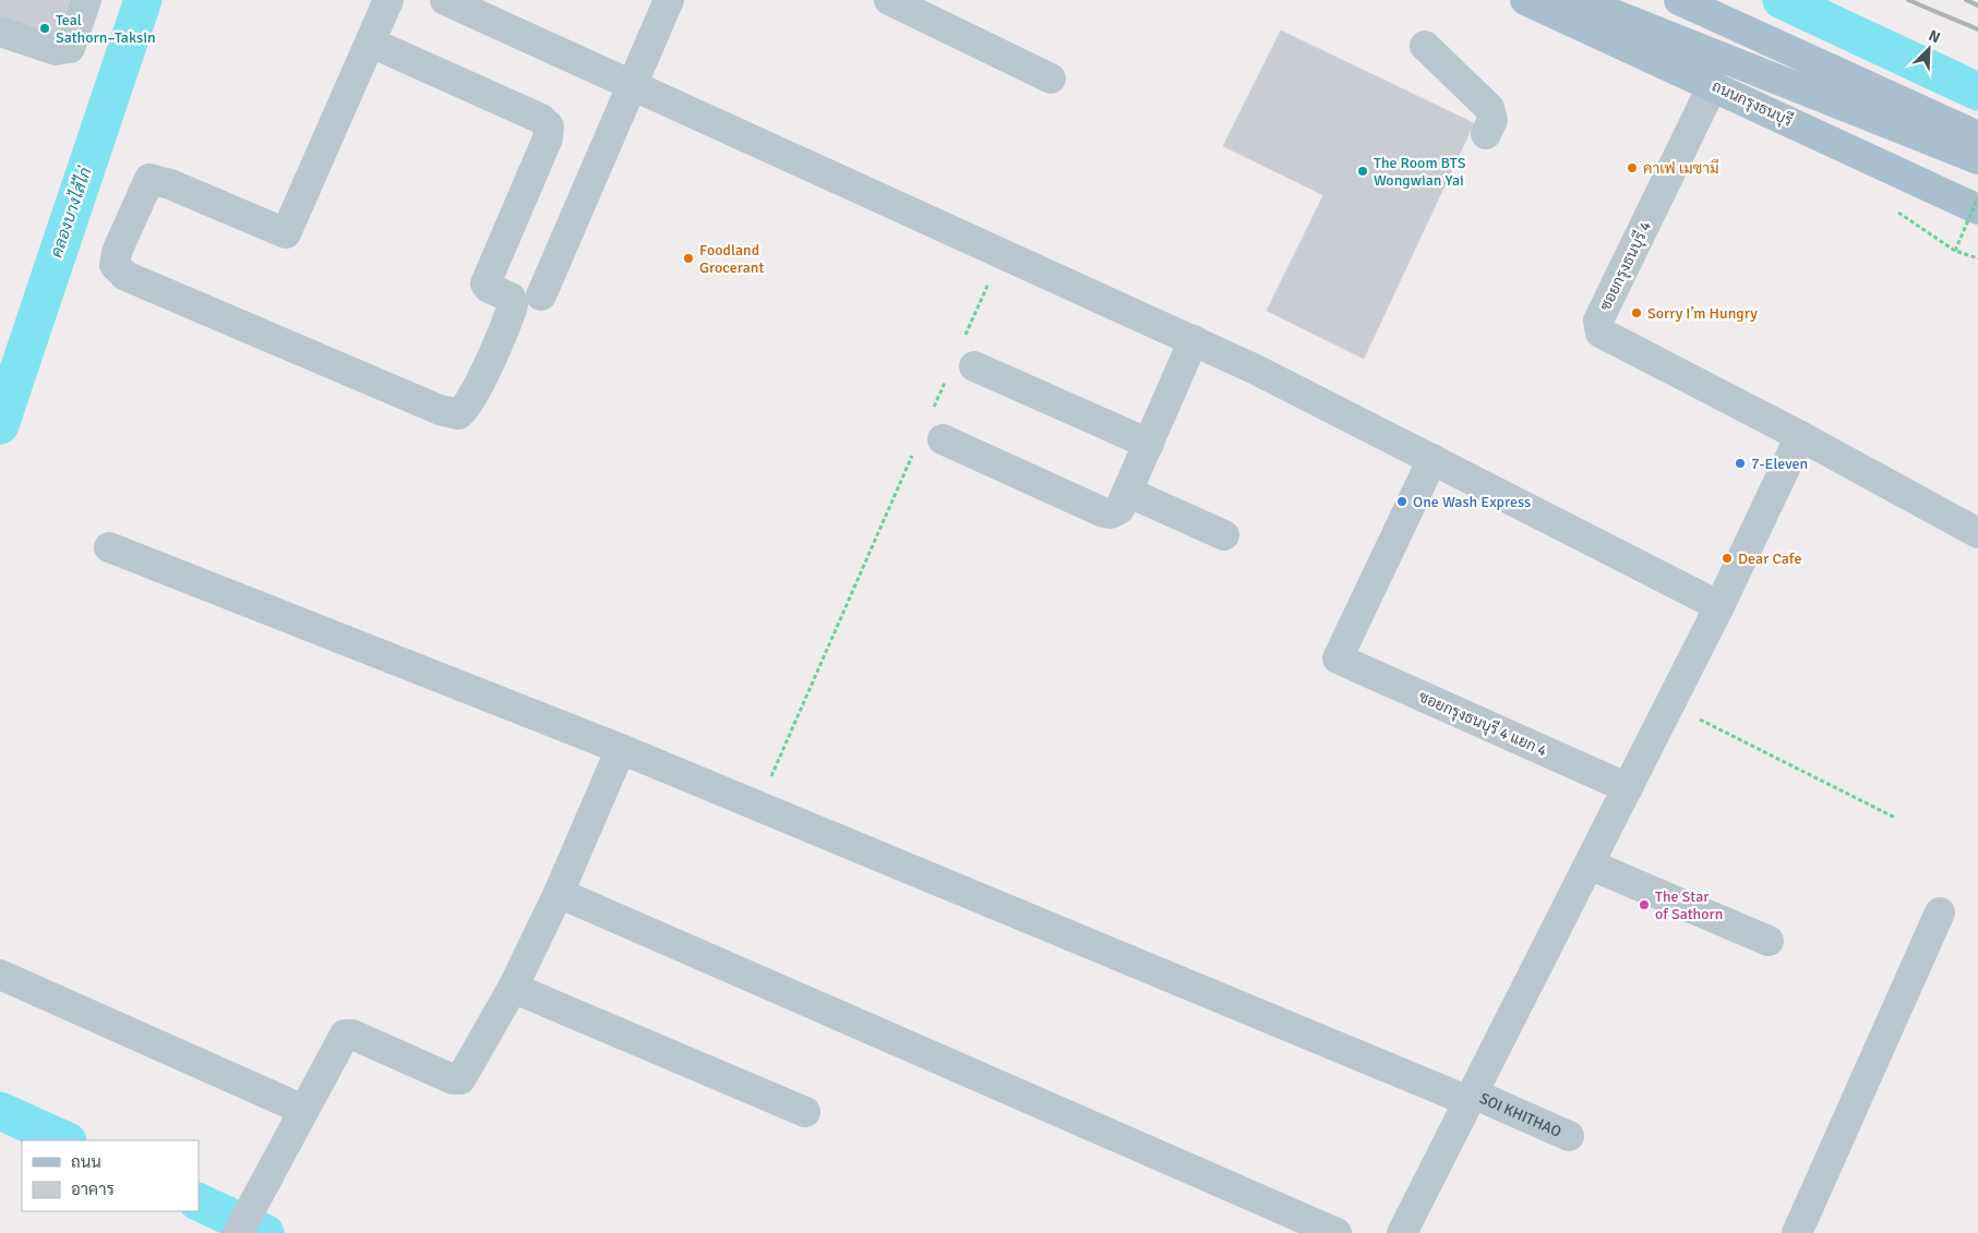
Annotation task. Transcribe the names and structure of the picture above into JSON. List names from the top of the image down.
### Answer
{
  "streets": {
    "main road": ["ถนนกรุงธนบุรี"],
    "street": ["ซอยกรุงธนบุรี 4", "ซอยกรุงธนบุรี 4 แยก 4", "SOI KHITHAO"]
  },
  "crossings": [
    ["ถนนกรุงธนบุรี", "ซอยกรุงธนบุรี 4"]
  ],
  "water": ["คลองบางไส้ไก่"],
  "places": [
    "Teal Sathorn–Taksin",
    "คาเฟ เมซามี",
    "The Room BTS Wongwian Yai",
    "Foodland Grocerant",
    "Sorry I’m Hungry",
    "7-Eleven",
    "One Wash Express",
    "Dear Cafe",
    "The Star of Sathorn"
  ],
  "legend": ["ถนน", "อาคาร"],
  "north": "top right"
}
